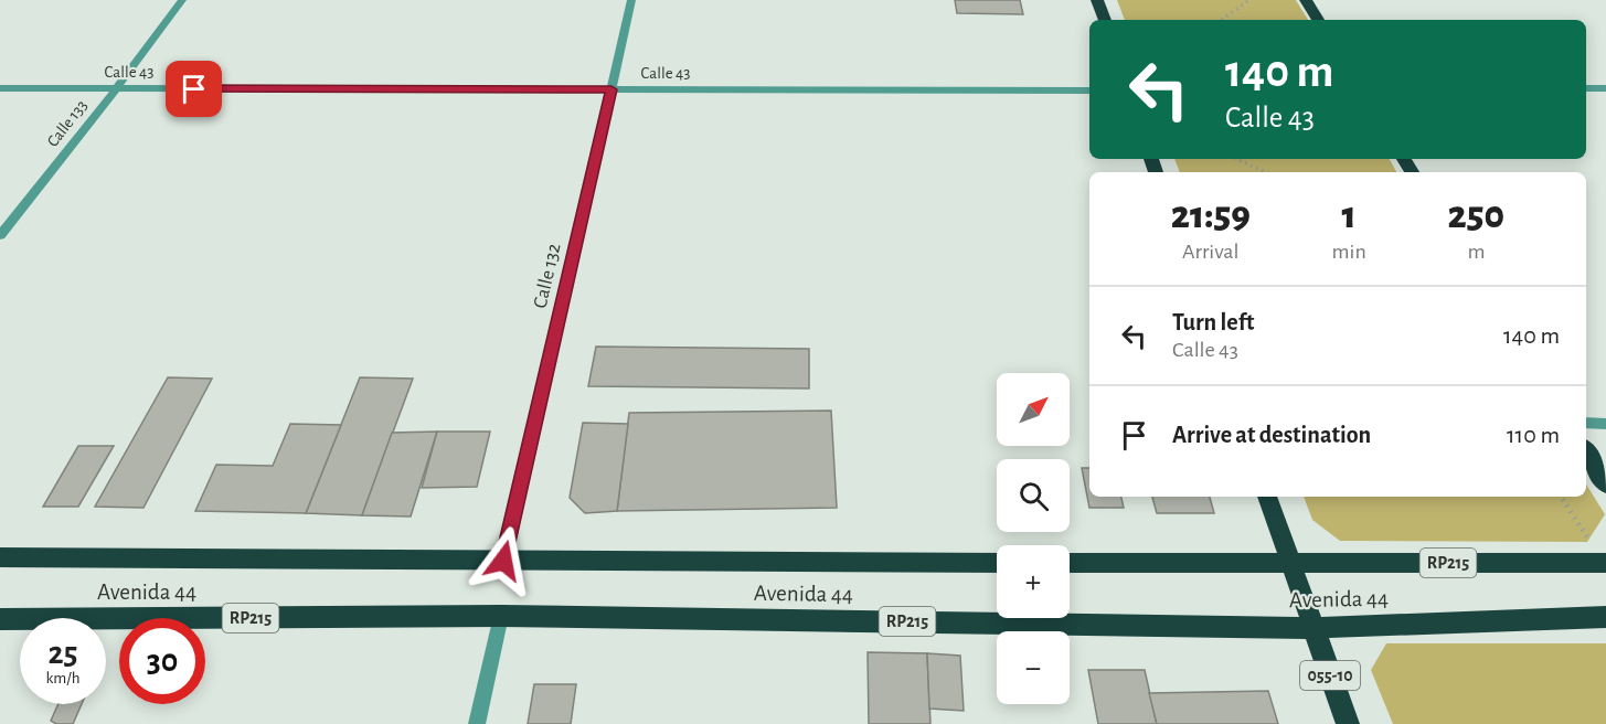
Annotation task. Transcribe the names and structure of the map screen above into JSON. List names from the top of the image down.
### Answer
{
  "streets": {
    "highway": ["RP215", "Avenida 44", "055-10"],
    "street": ["Calle 43", "Calle 133", "Calle 132"]
  },
  "crossings": [
    ["Calle 43", "Calle 133"],
    ["Calle 43", "Calle 132"],
    ["Calle 132", "Avenida 44"],
    ["Avenida 44", "055-10"]
  ],
  "north": "top right",
  "page": {
    "turn": ["140 m", "Calle 43"],
    "eta": [
      "21:59",
      "Arrival",
      "1",
      "min",
      "250",
      "m"
    ],
    "list": [
      {
        "name": "Turn left",
        "note": "Calle 43",
        "value": "140 m"
      },
      {
        "name": "Arrive at destination",
        "value": "110 m"
      }
    ],
    "map_buttons": ["+", "−"],
    "speed": "25 km/h",
    "limit": "30"
  }
}
